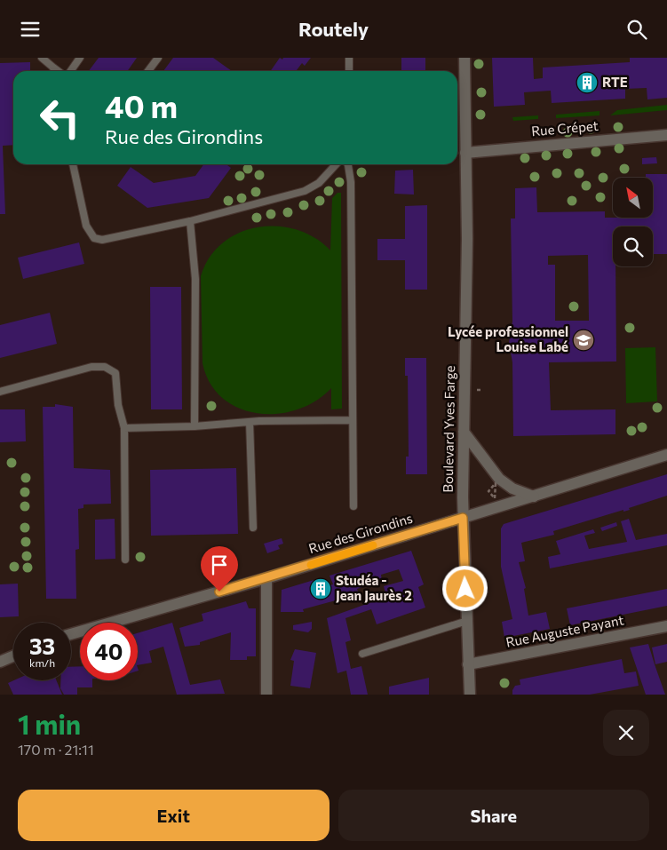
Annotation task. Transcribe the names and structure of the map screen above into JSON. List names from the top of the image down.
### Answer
{
  "streets": {
    "street": [
      "Rue Crépet",
      "Boulevard Yves Farge",
      "Rue des Girondins",
      "Rue Auguste Payant"
    ]
  },
  "crossings": [
    ["Rue Crépet", "Boulevard Yves Farge"],
    ["Boulevard Yves Farge", "Rue des Girondins"],
    ["Boulevard Yves Farge", "Rue Auguste Payant"]
  ],
  "places": {
    "building": ["RTE", "Studéa - Jean Jaurès 2"],
    "school or university": ["Lycée professionnel Louise Labé"]
  },
  "north": "top left",
  "page": {
    "header": "Routely",
    "turn": ["40 m", "Rue des Girondins"],
    "speed": "33 km/h",
    "limit": "40",
    "heading": ["1 min", "170 m · 21:11"],
    "buttons": ["Exit", "Share"]
  }
}
